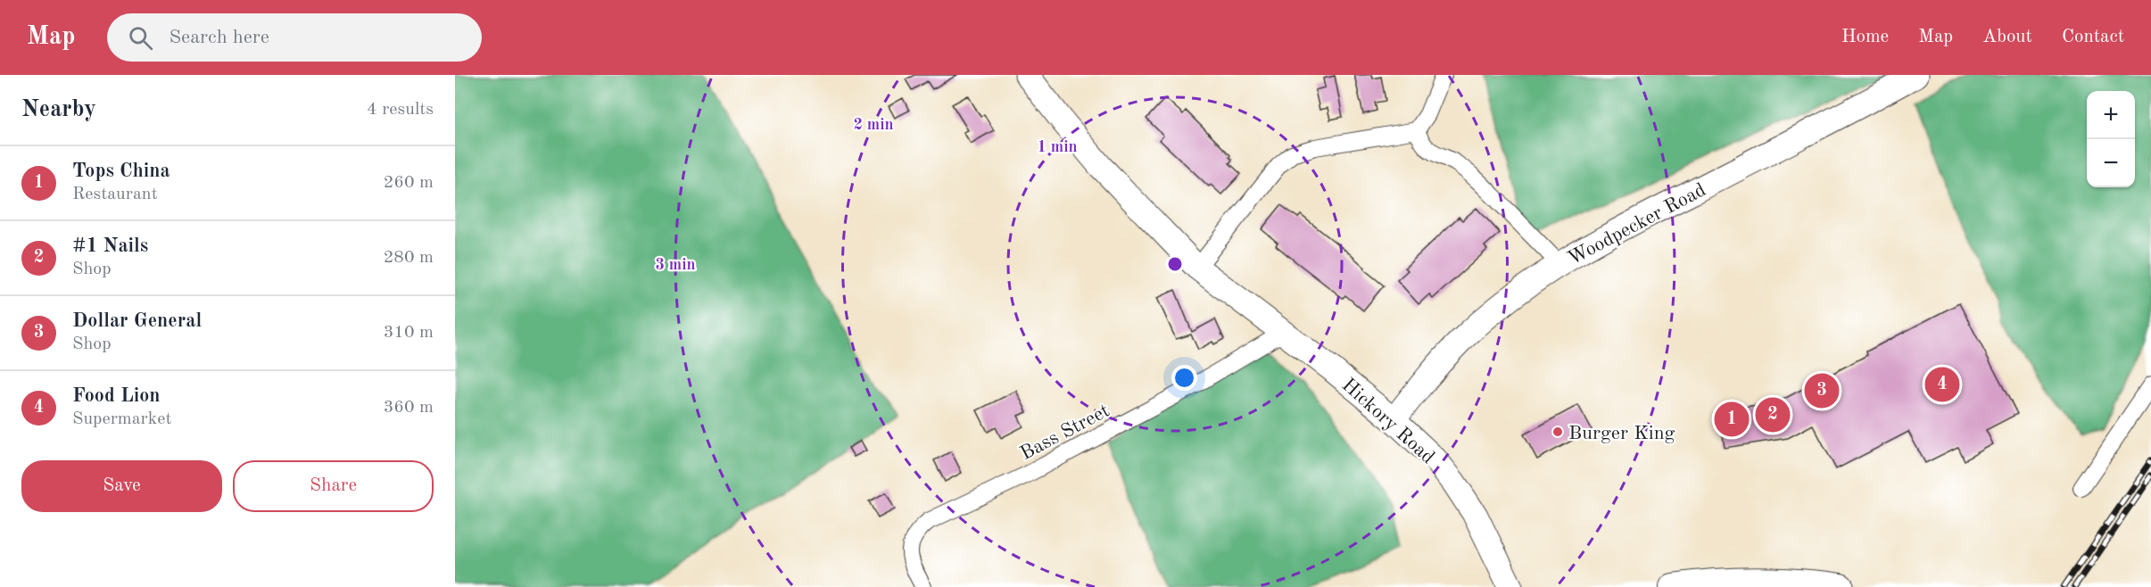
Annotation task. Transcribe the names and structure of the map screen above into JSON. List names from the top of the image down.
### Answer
{
  "streets": {
    "main road": ["Woodpecker Road", "Hickory Road"],
    "street": ["Bass Street"]
  },
  "crossings": [
    ["Woodpecker Road", "Hickory Road"],
    ["Hickory Road", "Bass Street"]
  ],
  "places": ["Burger King"],
  "page": {
    "header": "Map",
    "search": "Search here",
    "nav": [
      "Home",
      "Map",
      "About",
      "Contact"
    ],
    "heading": ["Nearby", "4 results"],
    "map_buttons": ["+", "−"],
    "list": [
      {
        "mark": "1",
        "name": "Tops China",
        "note": "Restaurant",
        "value": "260 m"
      },
      {
        "mark": "2",
        "name": "#1 Nails",
        "note": "Shop",
        "value": "280 m"
      },
      {
        "mark": "3",
        "name": "Dollar General",
        "note": "Shop",
        "value": "310 m"
      },
      {
        "mark": "4",
        "name": "Food Lion",
        "note": "Supermarket",
        "value": "360 m"
      }
    ],
    "pins": [
      "4",
      "3",
      "2",
      "1"
    ],
    "buttons": ["Save", "Share"]
  },
  "rings": ["2 min", "1 min", "3 min"]
}
